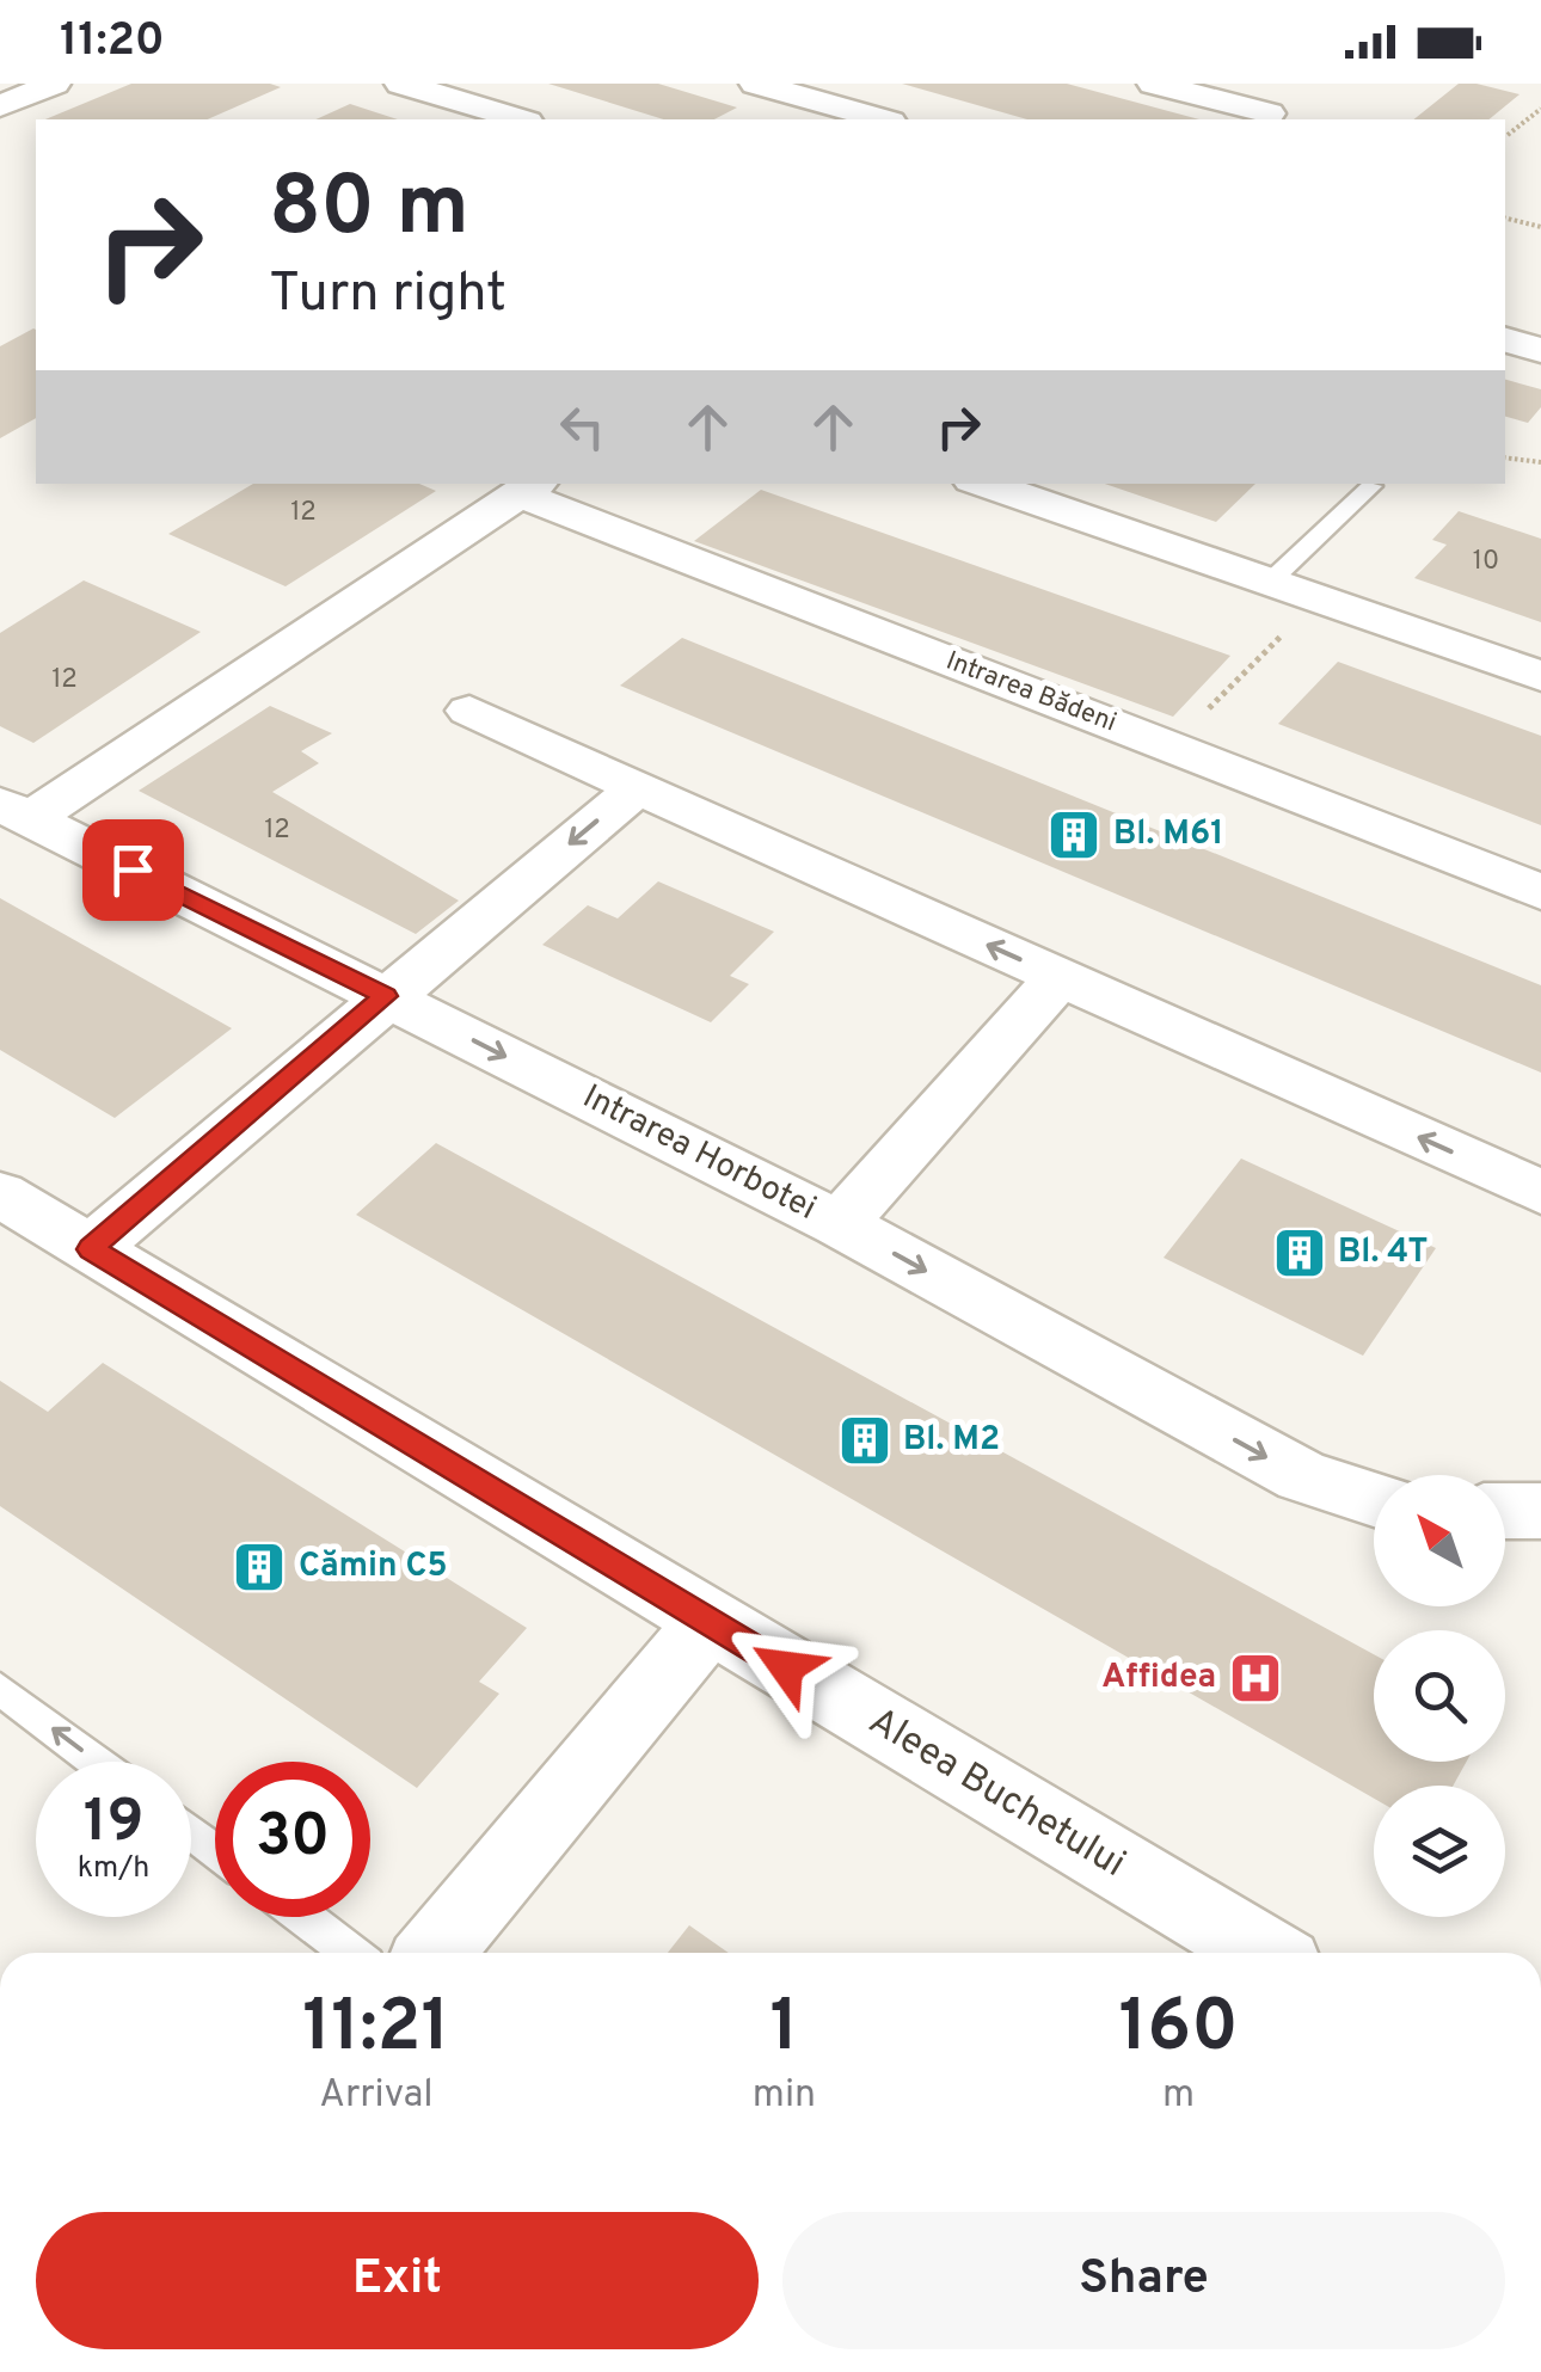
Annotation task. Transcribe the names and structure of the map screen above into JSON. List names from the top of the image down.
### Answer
{
  "streets": {
    "street": ["Intrarea Bădeni", "Intrarea Horbotei", "Aleea Buchetului"]
  },
  "crossings": [
    ["Intrarea Bădeni", "Intrarea Horbotei"]
  ],
  "places": {
    "building": [
      "Bl. M61",
      "Bl. 4T",
      "Bl. M2",
      "Cămin C5"
    ],
    "hospital": ["Affidea"]
  },
  "house_numbers": [
    "12",
    "10",
    "12",
    "12"
  ],
  "north": "top left",
  "page": {
    "status": "11:20",
    "turn": ["80 m", "Turn right"],
    "speed": "19 km/h",
    "limit": "30",
    "eta": [
      "11:21",
      "Arrival",
      "1",
      "min",
      "160",
      "m"
    ],
    "buttons": ["Exit", "Share"]
  }
}
